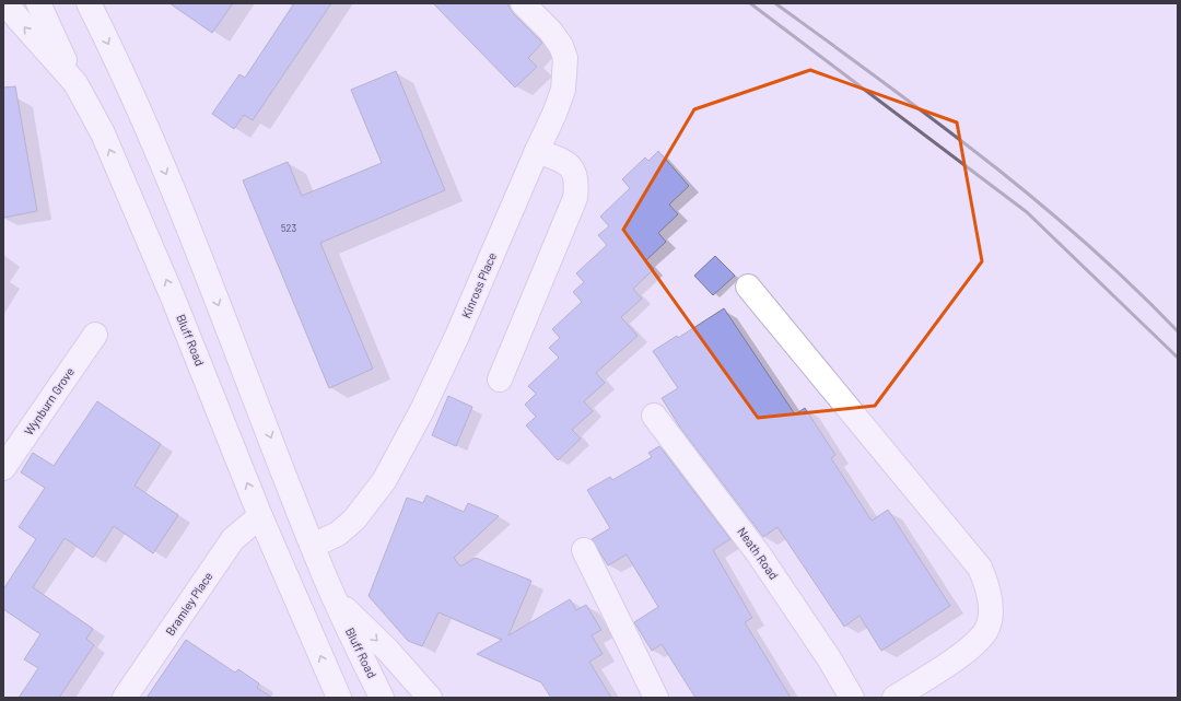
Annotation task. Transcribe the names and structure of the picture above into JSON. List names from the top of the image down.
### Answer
{
  "streets": {
    "street": [
      "Kinross Place",
      "Bluff Road",
      "Wynburn Grove",
      "Neath Road",
      "Bramley Place"
    ]
  },
  "crossings": [
    ["Kinross Place", "Bluff Road"],
    ["Bluff Road", "Bramley Place"]
  ],
  "house_numbers": ["523"]
}
